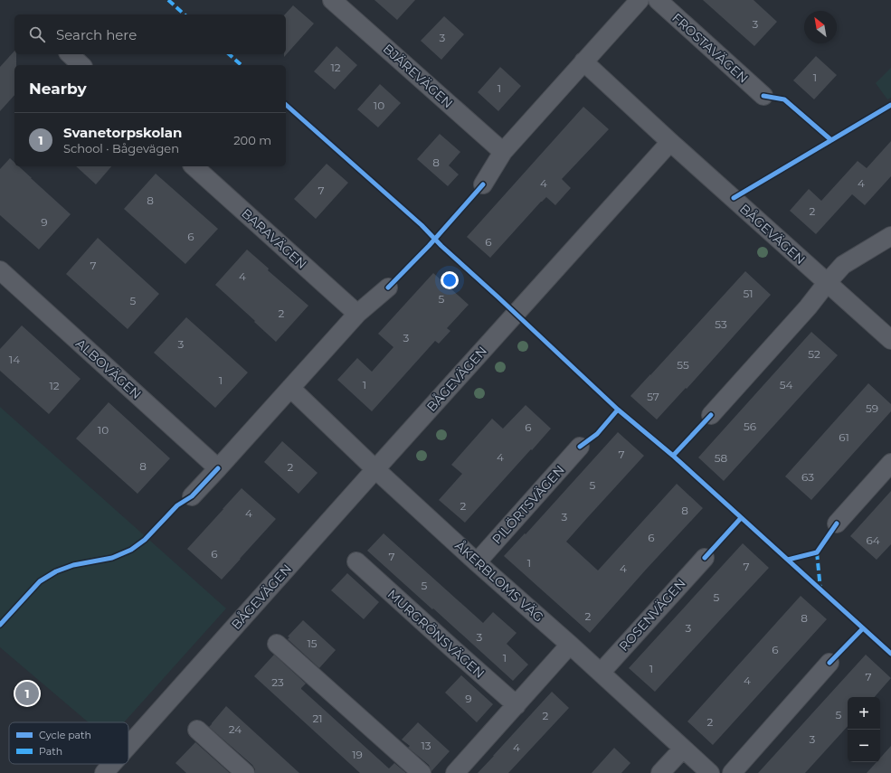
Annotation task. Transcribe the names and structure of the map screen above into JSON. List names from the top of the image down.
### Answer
{
  "streets": {
    "street": [
      "FROSTAVÄGEN",
      "BJÄREVÄGEN",
      "BÅGEVÄGEN",
      "BARAVÄGEN",
      "ALBOVÄGEN",
      "PILÖRTSVÄGEN",
      "ÅKERBLOMS VÄG",
      "ROSENVÄGEN",
      "MURGRÖNSVÄGEN"
    ]
  },
  "crossings": [
    ["BÅGEVÄGEN", "ÅKERBLOMS VÄG"],
    ["PILÖRTSVÄGEN", "ÅKERBLOMS VÄG"],
    ["ÅKERBLOMS VÄG", "ROSENVÄGEN"]
  ],
  "house_numbers": [
    "3",
    "3",
    "12",
    "1",
    "1",
    "10",
    "8",
    "4",
    "4",
    "7",
    "8",
    "2",
    "9",
    "6",
    "6",
    "7",
    "4",
    "51",
    "5",
    "5",
    "2",
    "53",
    "3",
    "3",
    "52",
    "14",
    "55",
    "1",
    "1",
    "54",
    "12",
    "57",
    "59",
    "56",
    "6",
    "10",
    "61",
    "7",
    "4",
    "58",
    "8",
    "2",
    "63",
    "5",
    "2",
    "8",
    "4",
    "3",
    "6",
    "64",
    "6",
    "7",
    "1",
    "7",
    "4",
    "5",
    "5",
    "2",
    "8",
    "3",
    "3",
    "15",
    "6",
    "1",
    "1",
    "7",
    "4",
    "23",
    "9",
    "5",
    "2",
    "21",
    "2",
    "24",
    "3",
    "13",
    "4",
    "19"
  ],
  "legend": ["Cycle path", "Path"],
  "north": "top left",
  "page": {
    "search": "Search here",
    "heading": "Nearby",
    "list": [
      {
        "mark": "1",
        "name": "Svanetorpskolan",
        "note": "School · Bågevägen",
        "value": "200 m"
      }
    ],
    "pins": "1",
    "map_buttons": ["+", "−"]
  }
}
